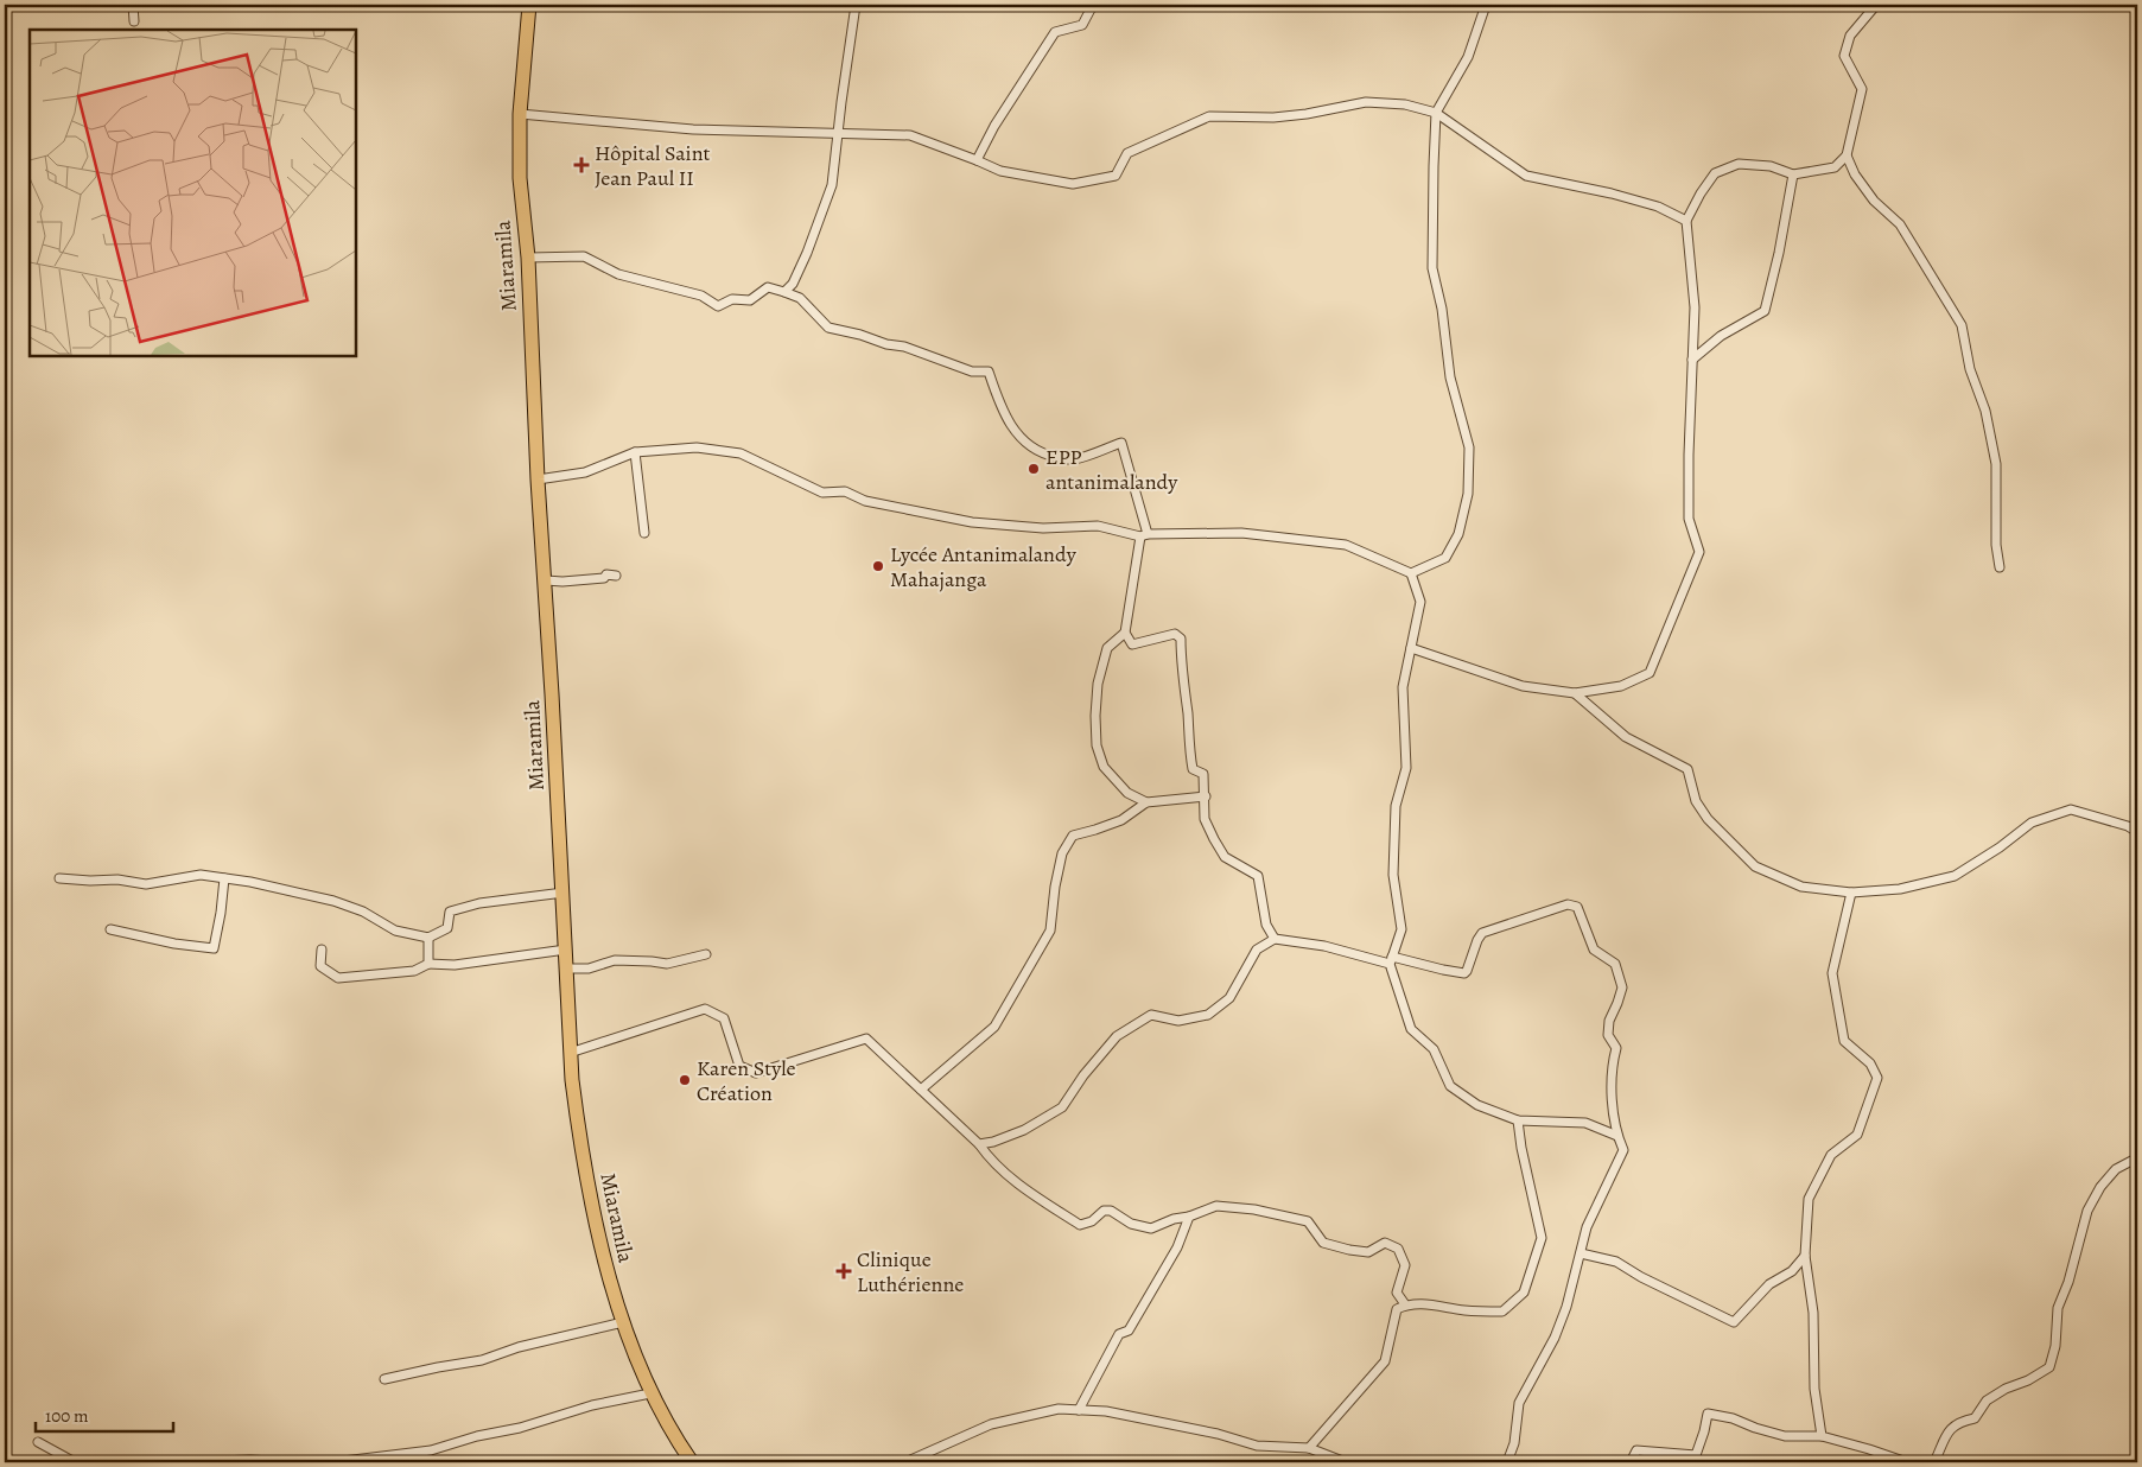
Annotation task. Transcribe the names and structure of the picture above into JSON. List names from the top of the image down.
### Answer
{
  "streets": {
    "main road": ["Miaramila"]
  },
  "places": {
    "health": ["Hôpital Saint Jean Paul II", "Clinique Luthérienne"],
    "other": ["EPP antanimalandy", "Lycée Antanimalandy Mahajanga", "Karen Style Création"]
  },
  "scale_bar": "100 m"
}
